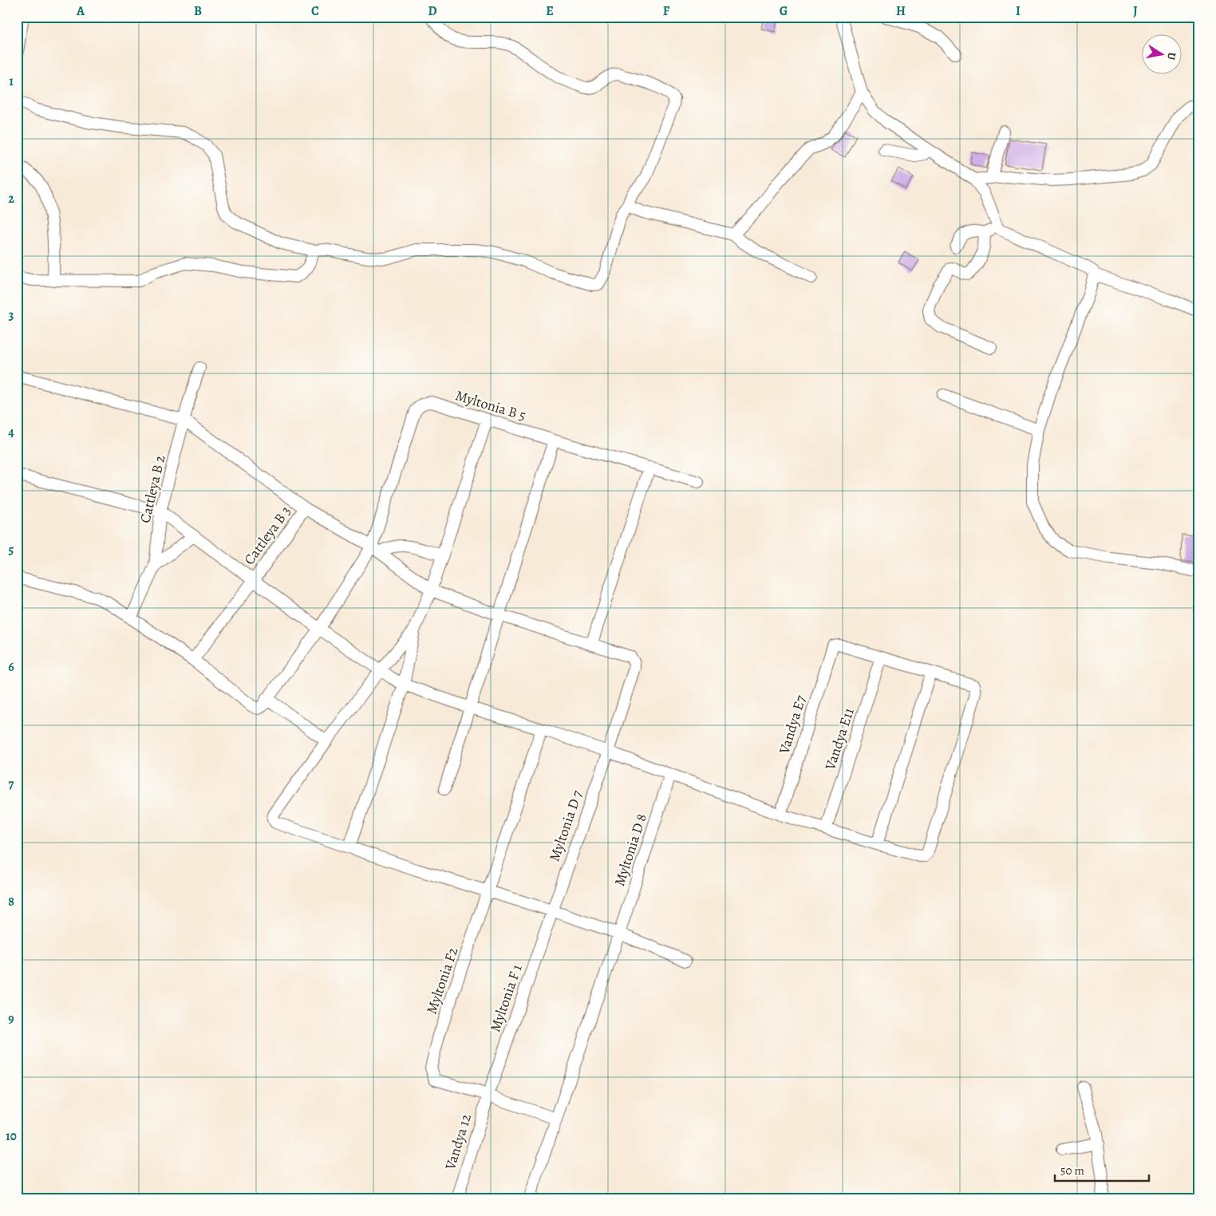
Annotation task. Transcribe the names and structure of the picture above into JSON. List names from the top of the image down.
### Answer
{
  "streets": {
    "street": [
      "Myltonia B 5",
      "Cattleya B 2",
      "Cattleya B 3",
      "Vandya E7",
      "Vandya E11",
      "Myltonia D 7",
      "Myltonia D 8",
      "Myltonia F2",
      "Myltonia F 1",
      "Vandya 12"
    ]
  },
  "crossings": [
    ["Myltonia B 5", "Myltonia D 7"],
    ["Cattleya B 2", "Myltonia D 7"],
    ["Cattleya B 3", "Myltonia D 7"],
    ["Vandya E7", "Vandya E11"],
    ["Myltonia D 7", "Myltonia F 1"],
    ["Myltonia F2", "Myltonia F 1"],
    ["Myltonia F2", "Vandya 12"],
    ["Myltonia F 1", "Vandya 12"]
  ],
  "scale_bar": "50 m",
  "north": "right",
  "grid": {
    "columns": [
      "A",
      "B",
      "C",
      "D",
      "E",
      "F",
      "G",
      "H",
      "I",
      "J"
    ],
    "rows": [
      "1",
      "2",
      "3",
      "4",
      "5",
      "6",
      "7",
      "8",
      "9",
      "10"
    ]
  }
}
